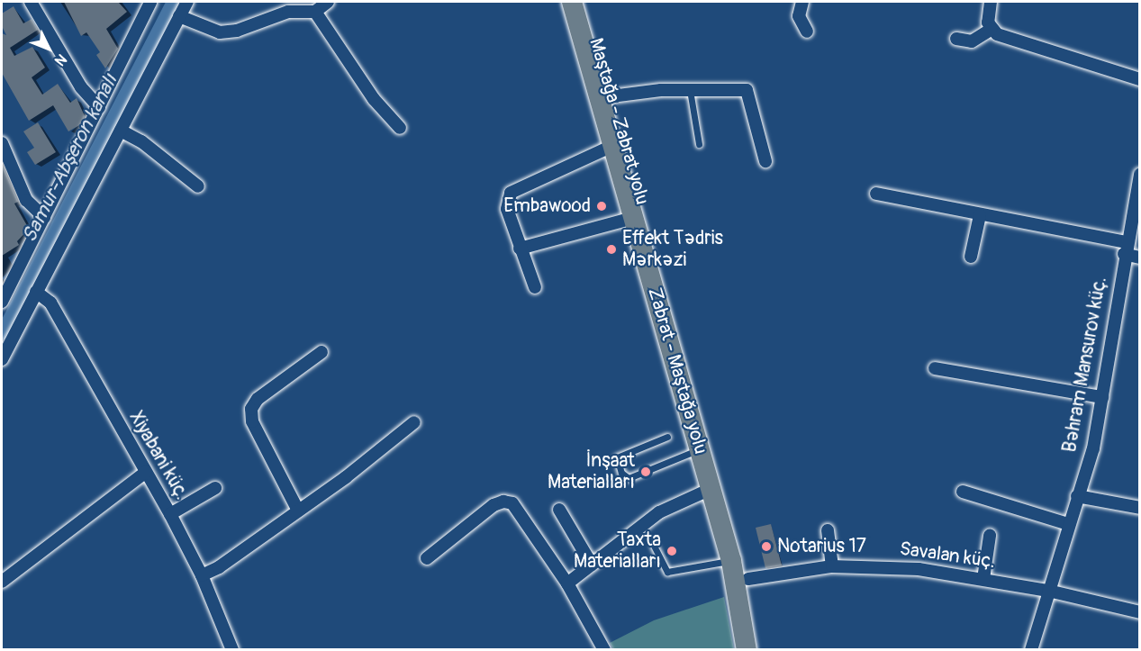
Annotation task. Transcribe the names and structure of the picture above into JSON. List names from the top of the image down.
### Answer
{
  "streets": {
    "main road": ["Maştağa - Zabrat yolu", "Zabrat - Maştağa yolu"],
    "street": ["Bəhram Mansurov küç.", "Xiyabani küç.", "Savalan küç."]
  },
  "crossings": [
    ["Maştağa - Zabrat yolu", "Savalan küç."],
    ["Bəhram Mansurov küç.", "Savalan küç."]
  ],
  "water": ["Samur-Abşeron kanalı"],
  "places": [
    "Embawood",
    "Effekt Tədris Mərkəzi",
    "İnşaat Materialları",
    "Notarius 17",
    "Taxta Materialları"
  ],
  "north": "bottom right"
}
